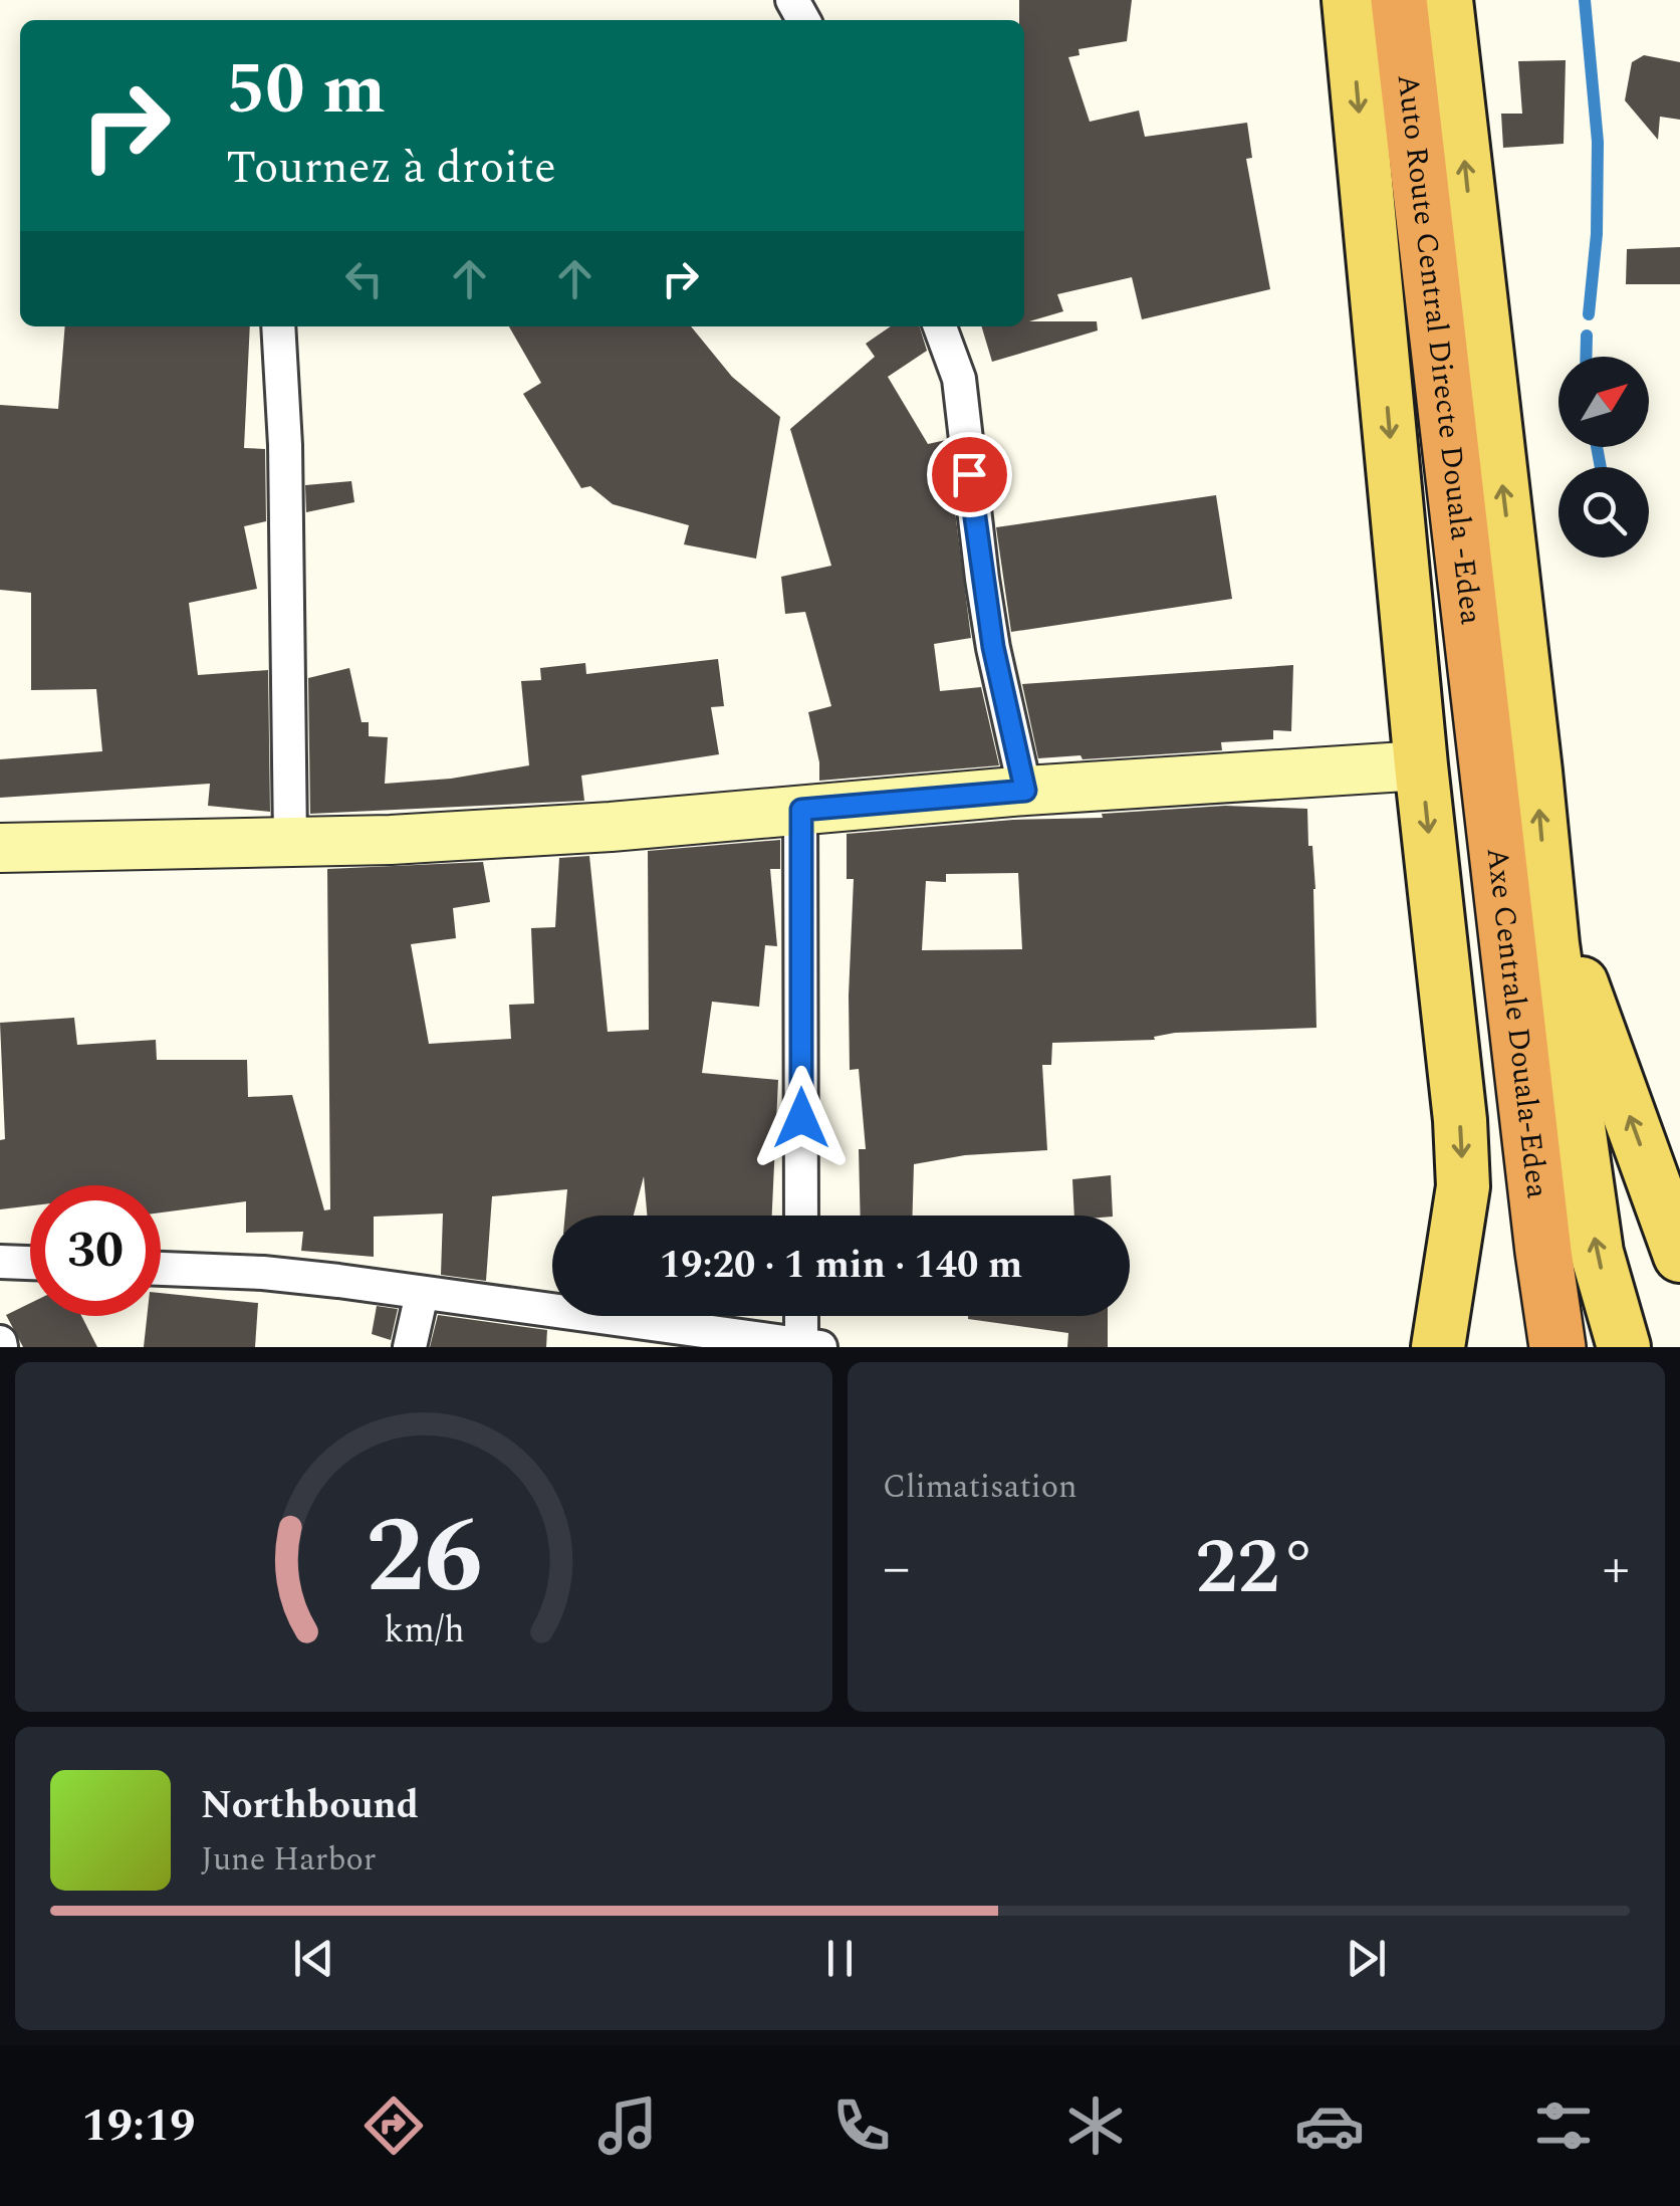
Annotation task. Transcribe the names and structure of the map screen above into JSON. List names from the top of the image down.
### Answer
{
  "streets": {
    "highway": ["Auto Route Central Directe Douala -Edea", "Axe Centrale Douala-Edea"]
  },
  "crossings": [
    ["Auto Route Central Directe Douala -Edea", "Axe Centrale Douala-Edea"]
  ],
  "north": "top right",
  "page": {
    "turn": ["50 m", "Tournez à droite"],
    "limit": "30",
    "trip": "19:20 · 1 min · 140 m",
    "tile": "Climatisation",
    "heat": ["−", "22°", "+"],
    "song": ["Northbound", "June Harbor"],
    "tabs": "19:19",
    "gauge": ["26", "km/h"]
  }
}
